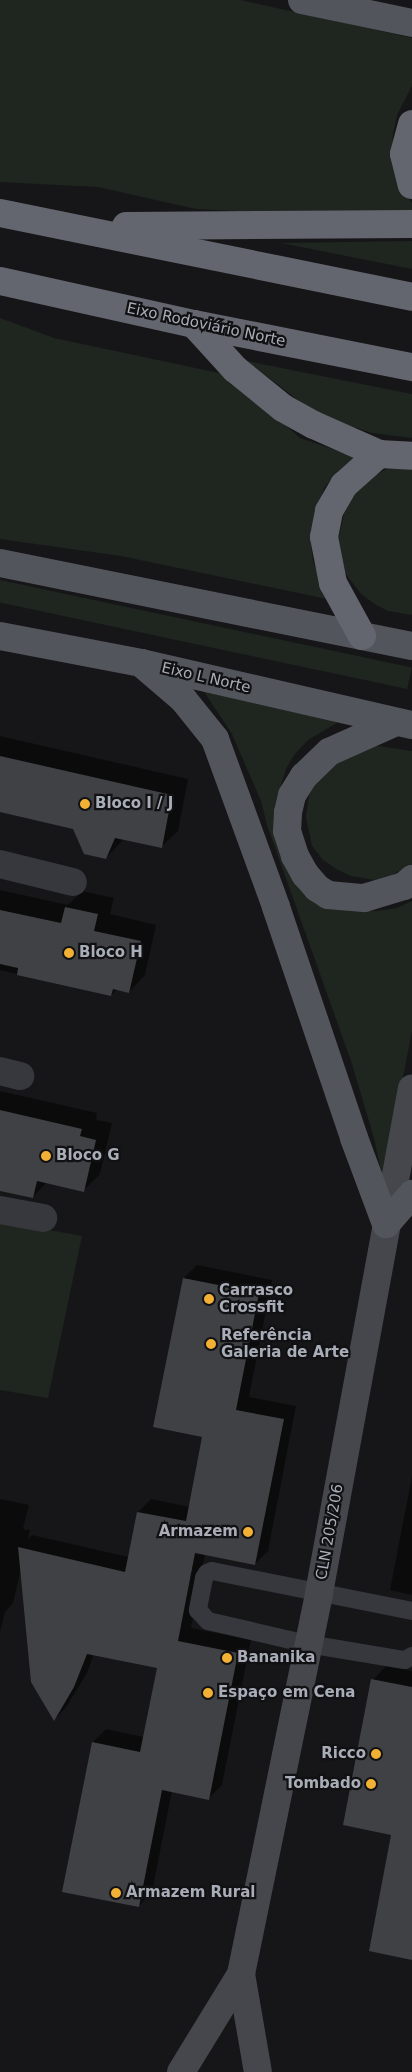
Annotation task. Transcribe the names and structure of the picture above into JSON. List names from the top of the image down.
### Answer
{
  "streets": {
    "highway": ["Eixo Rodoviário Norte"],
    "main road": ["Eixo L Norte"],
    "street": ["CLN 205/206"]
  },
  "places": [
    "Bloco I / J",
    "Bloco H",
    "Bloco G",
    "Carrasco Crossfit",
    "Referência Galeria de Arte",
    "Armazem",
    "Bananika",
    "Espaço em Cena",
    "Ricco",
    "Tombado",
    "Armazem Rural"
  ]
}
